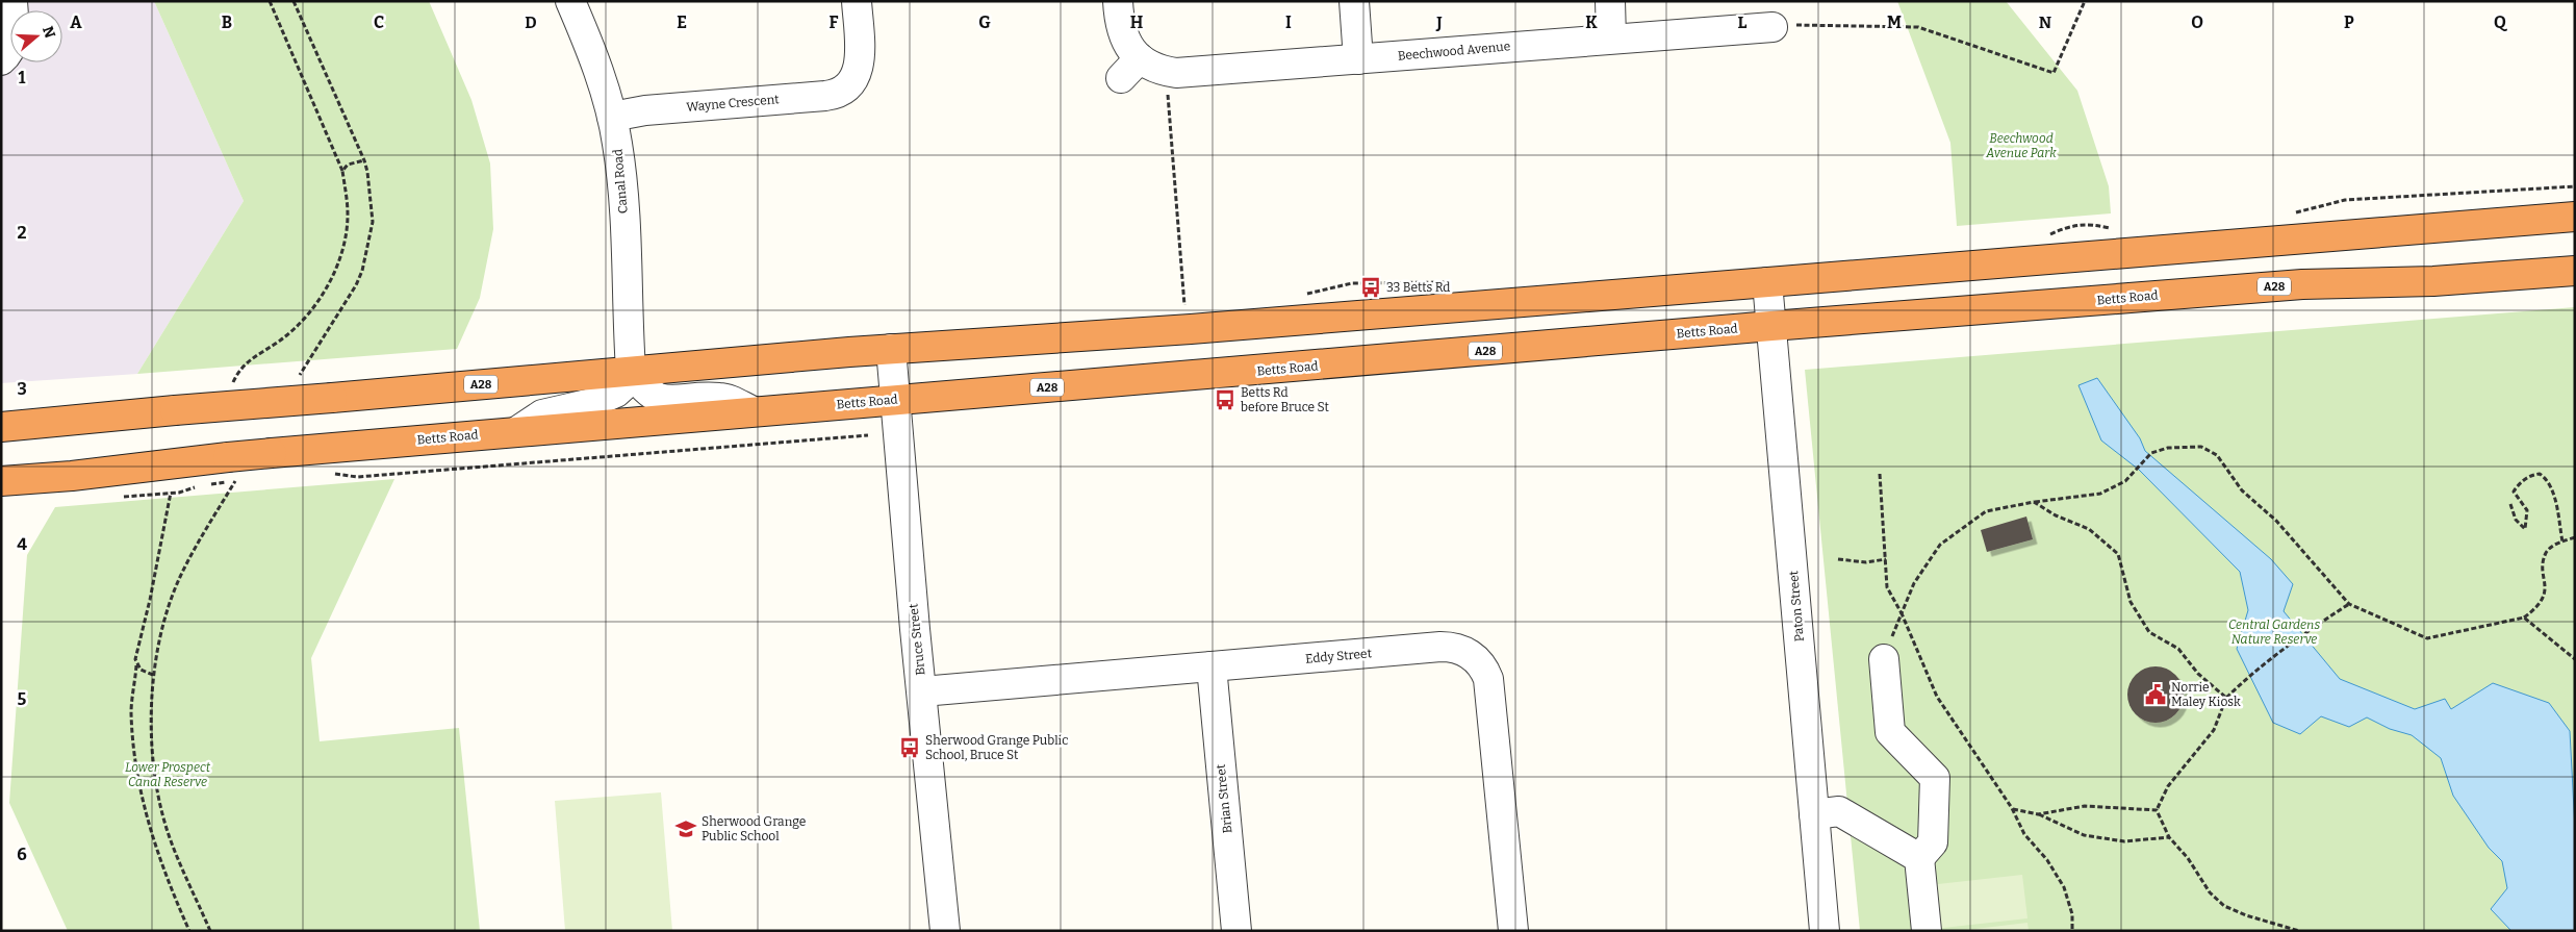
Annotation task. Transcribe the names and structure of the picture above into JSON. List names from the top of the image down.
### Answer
{
  "streets": {
    "highway": ["A28", "Betts Road"],
    "street": [
      "Beechwood Avenue",
      "Wayne Crescent",
      "Canal Road",
      "Paton Street",
      "Bruce Street",
      "Eddy Street",
      "Brian Street"
    ]
  },
  "crossings": [
    ["Wayne Crescent", "Canal Road"],
    ["Canal Road", "A28"],
    ["A28", "Paton Street"],
    ["A28", "Bruce Street"],
    ["Betts Road", "Paton Street"],
    ["Betts Road", "Bruce Street"],
    ["Bruce Street", "Eddy Street"],
    ["Eddy Street", "Brian Street"]
  ],
  "parks": ["Beechwood Avenue Park", "Central Gardens Nature Reserve", "Lower Prospect Canal Reserve"],
  "places": {
    "bus stop": ["33 Betts Rd", "Betts Rd before Bruce St", "Sherwood Grange Public School, Bruce St"],
    "public building": ["Norrie Maley Kiosk"],
    "school or university": ["Sherwood Grange Public School"]
  },
  "north": "right",
  "grid": {
    "columns": [
      "A",
      "B",
      "C",
      "D",
      "E",
      "F",
      "G",
      "H",
      "I",
      "J",
      "K",
      "L",
      "M",
      "N",
      "O",
      "P",
      "Q"
    ],
    "rows": [
      "1",
      "2",
      "3",
      "4",
      "5",
      "6"
    ]
  }
}
